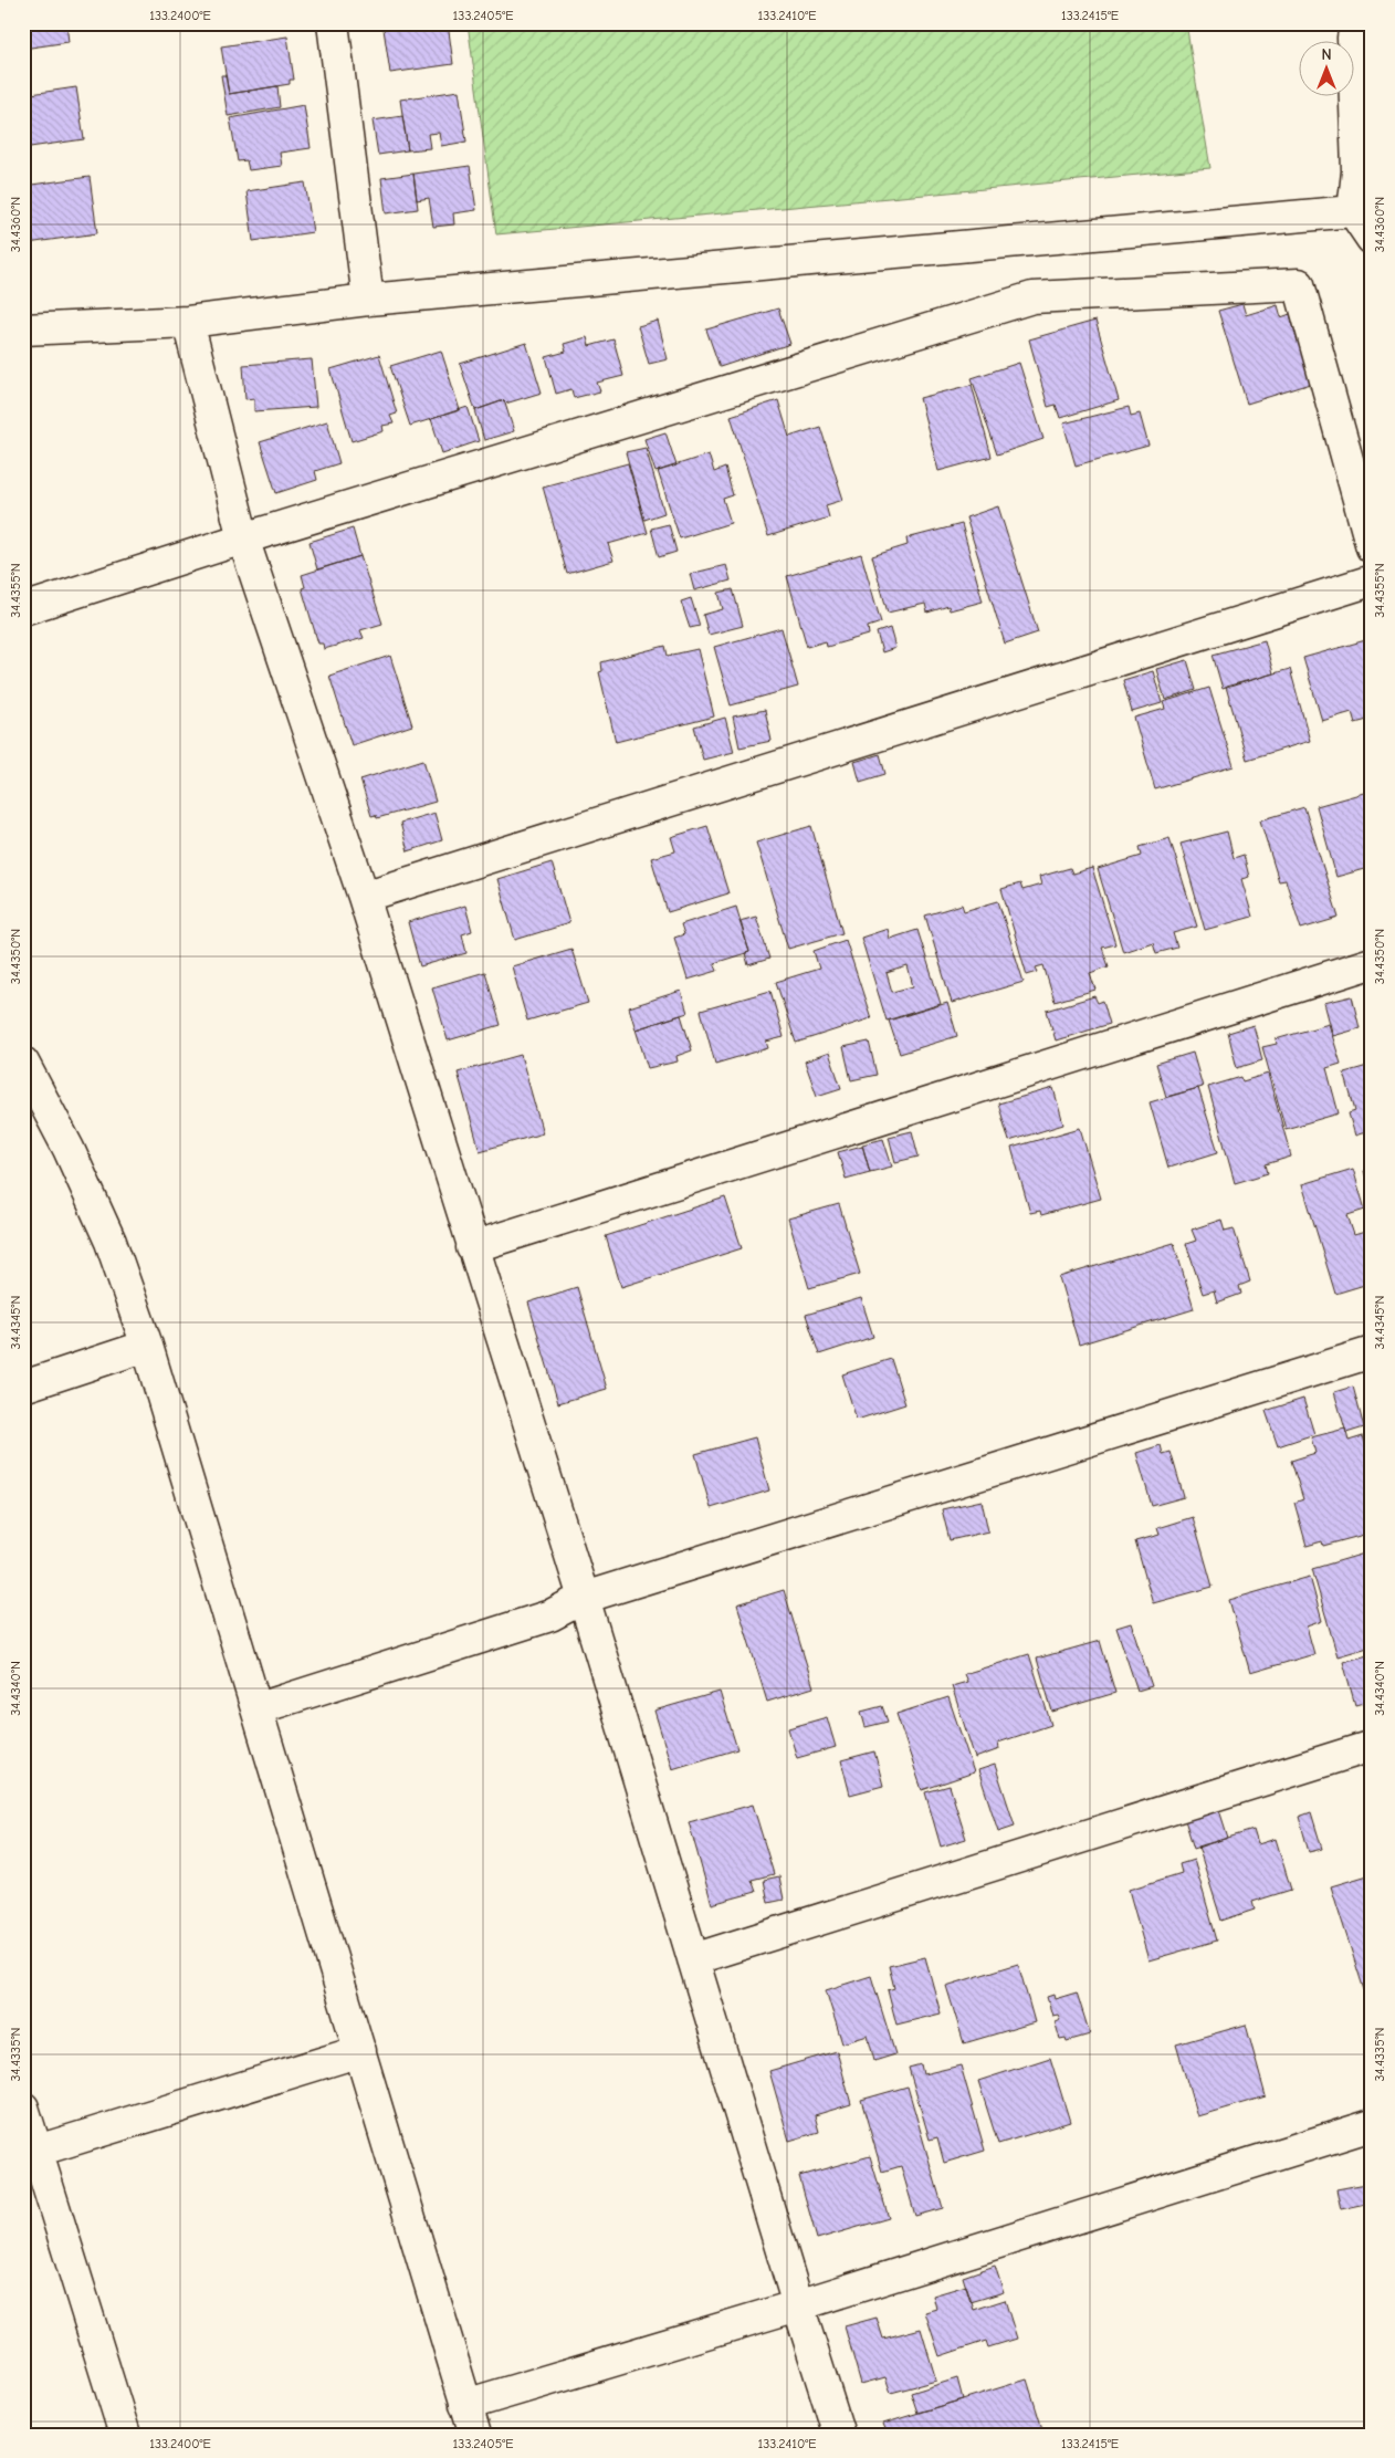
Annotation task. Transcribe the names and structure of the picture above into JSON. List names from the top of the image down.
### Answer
{
  "north": "top",
  "coordinates": [
    "133.2400°E",
    "133.2405°E",
    "133.2410°E",
    "133.2415°E",
    "34.4360°N",
    "34.4355°N",
    "34.4350°N",
    "34.4345°N",
    "34.4340°N",
    "34.4335°N"
  ]
}
